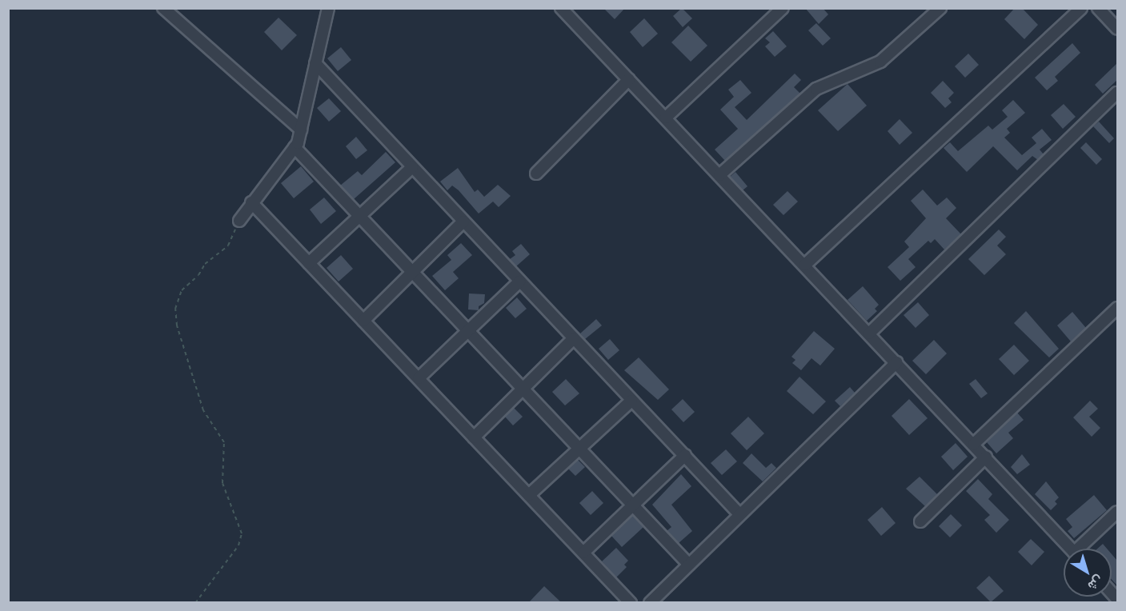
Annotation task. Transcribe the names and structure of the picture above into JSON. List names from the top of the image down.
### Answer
{
  "north": "bottom right"
}
